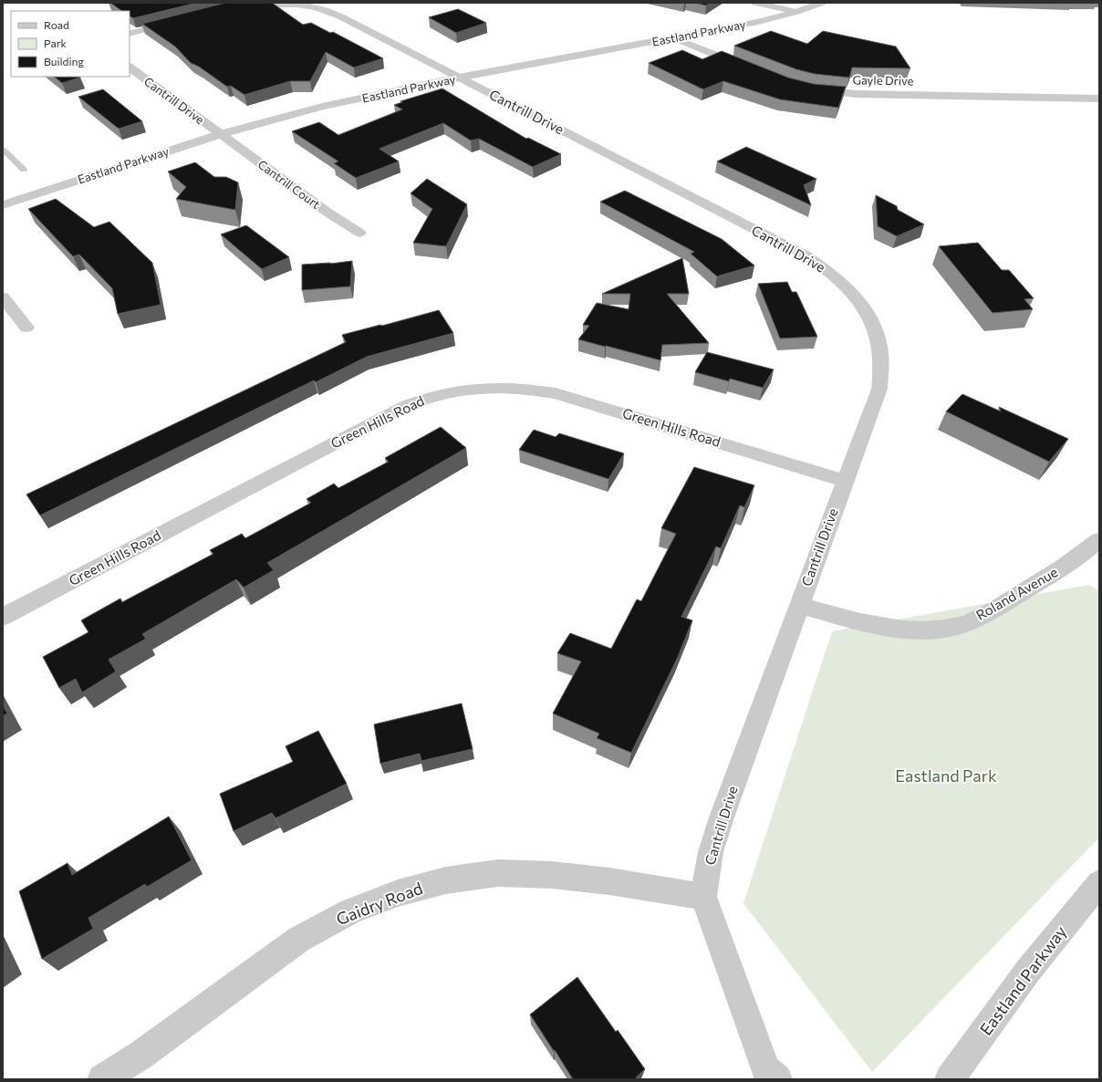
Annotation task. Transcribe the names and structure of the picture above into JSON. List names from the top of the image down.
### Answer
{
  "streets": {
    "street": [
      "Eastland Parkway",
      "Gayle Drive",
      "Cantrill Drive",
      "Cantrill Court",
      "Green Hills Road",
      "Roland Avenue",
      "Gaidry Road"
    ]
  },
  "crossings": [
    ["Eastland Parkway", "Cantrill Drive"],
    ["Eastland Parkway", "Cantrill Court"],
    ["Cantrill Drive", "Cantrill Court"],
    ["Cantrill Drive", "Green Hills Road"],
    ["Cantrill Drive", "Roland Avenue"],
    ["Cantrill Drive", "Gaidry Road"]
  ],
  "parks": ["Eastland Park"],
  "legend": ["Road", "Park", "Building"]
}
